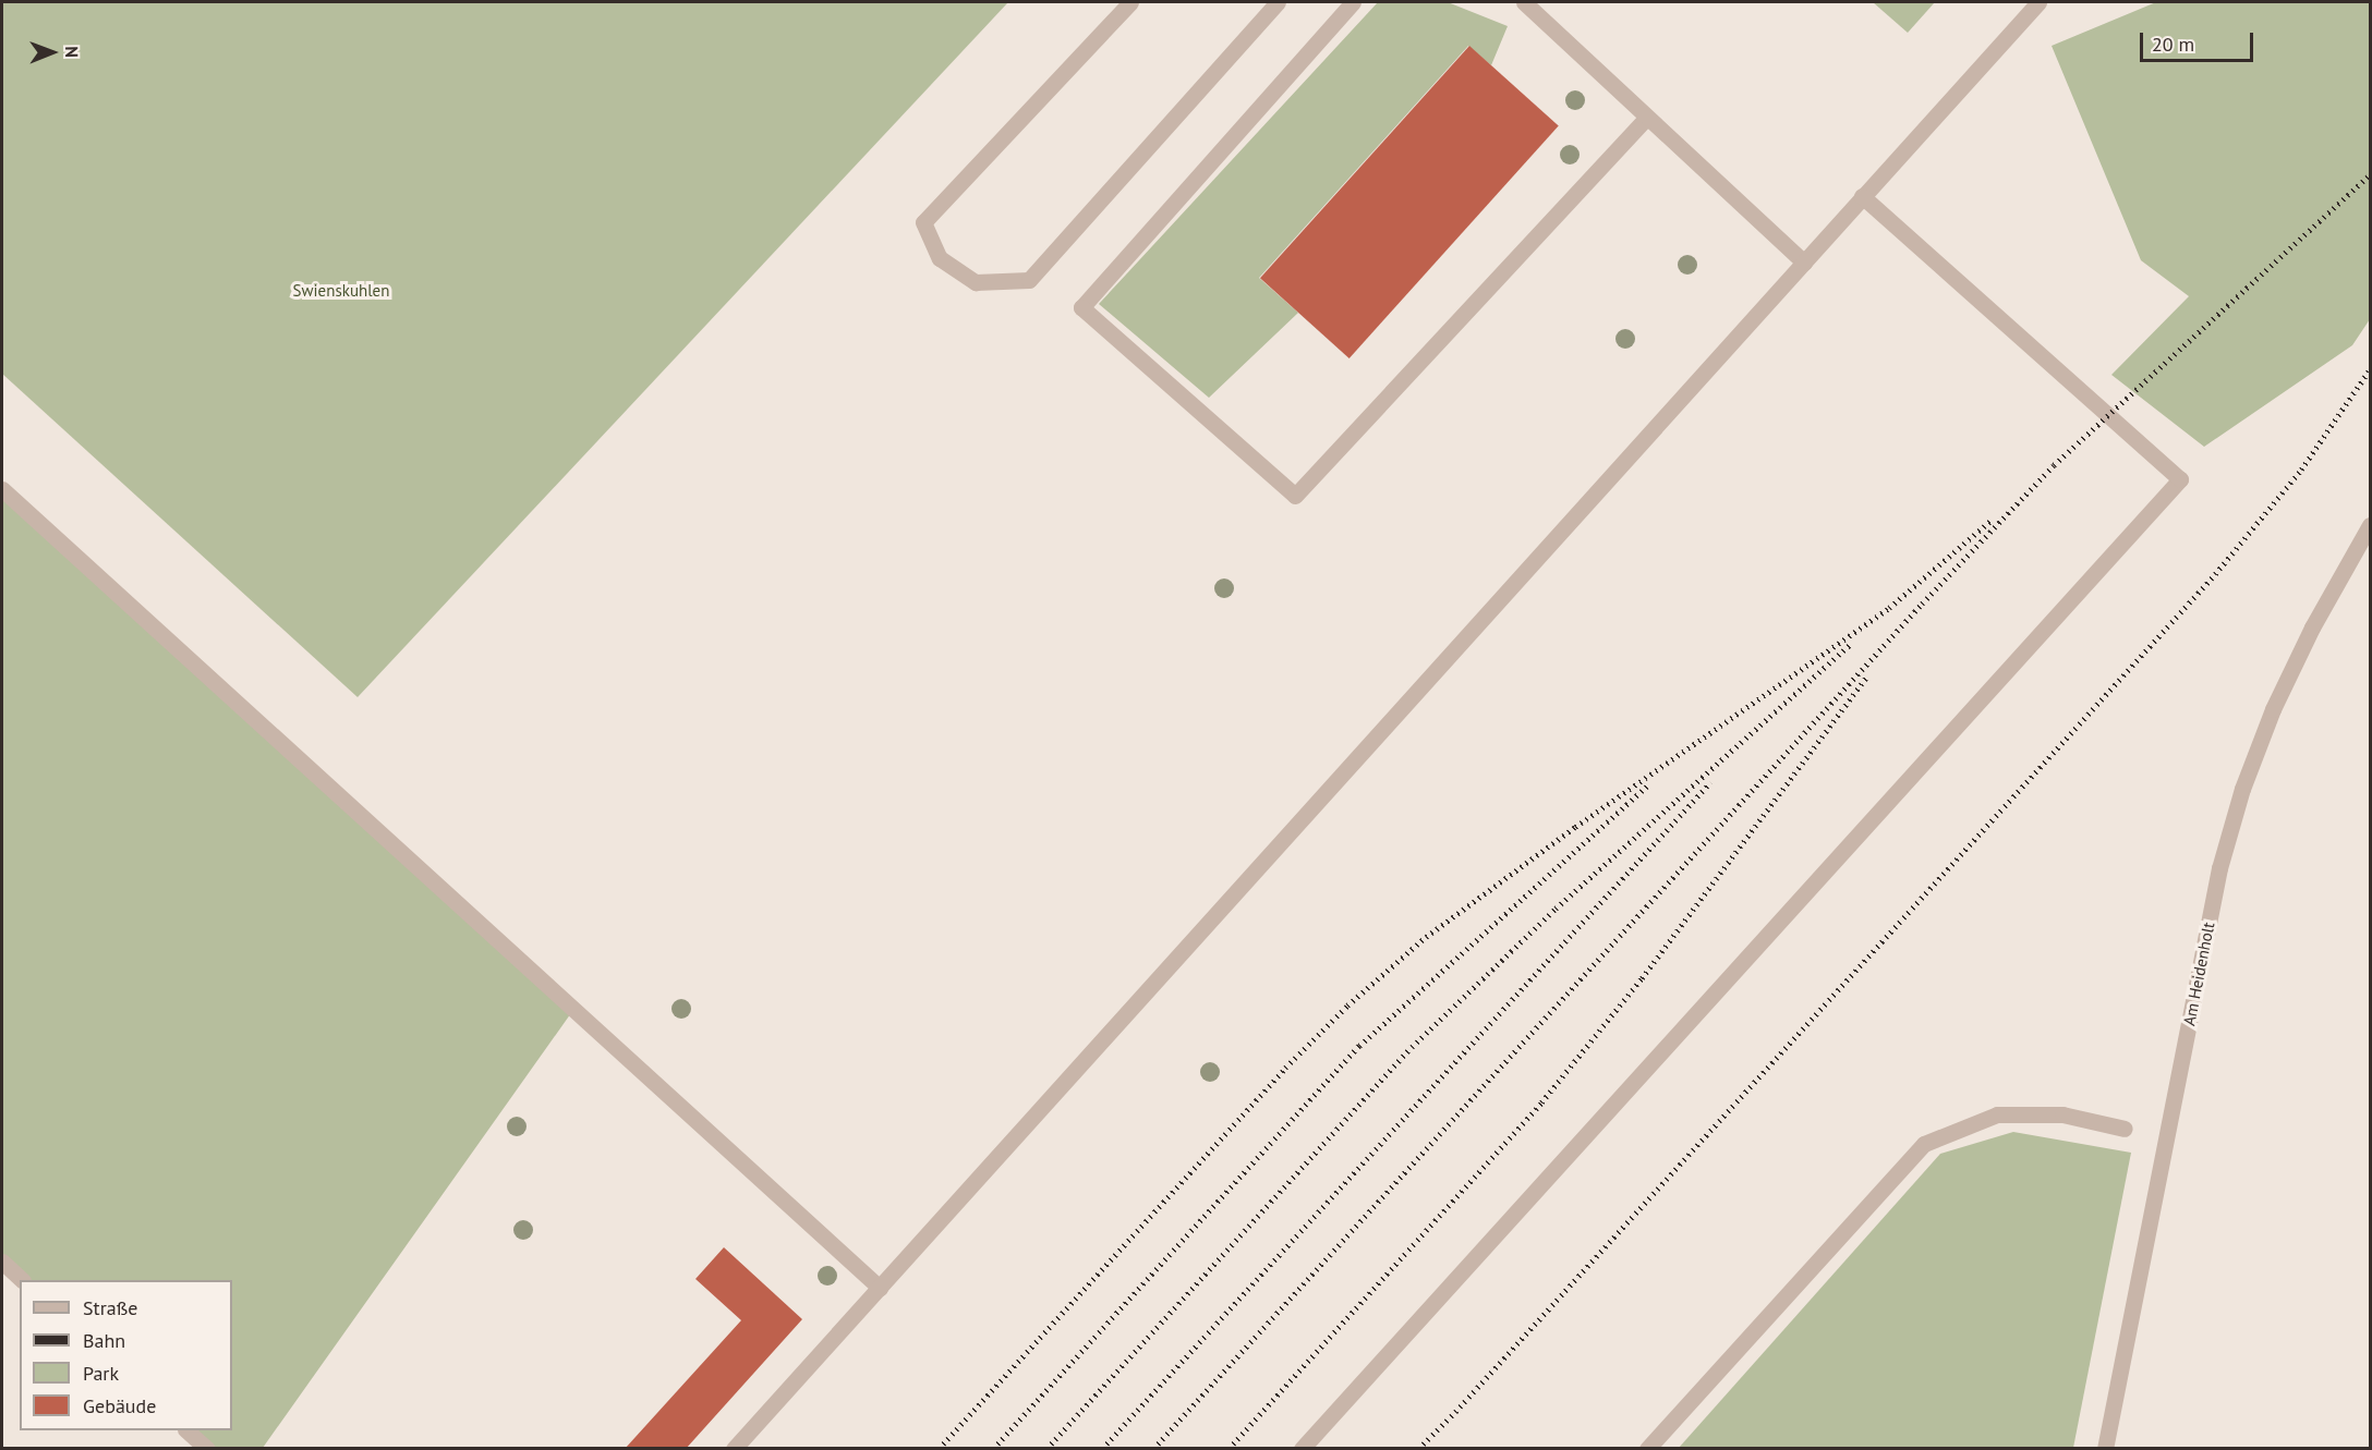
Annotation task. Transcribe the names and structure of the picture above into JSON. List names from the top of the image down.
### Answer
{
  "streets": {
    "street": ["Am Heidenholt"]
  },
  "parks": ["Swienskuhlen"],
  "legend": [
    "Straße",
    "Bahn",
    "Park",
    "Gebäude"
  ],
  "scale_bar": "20 m",
  "north": "right"
}
